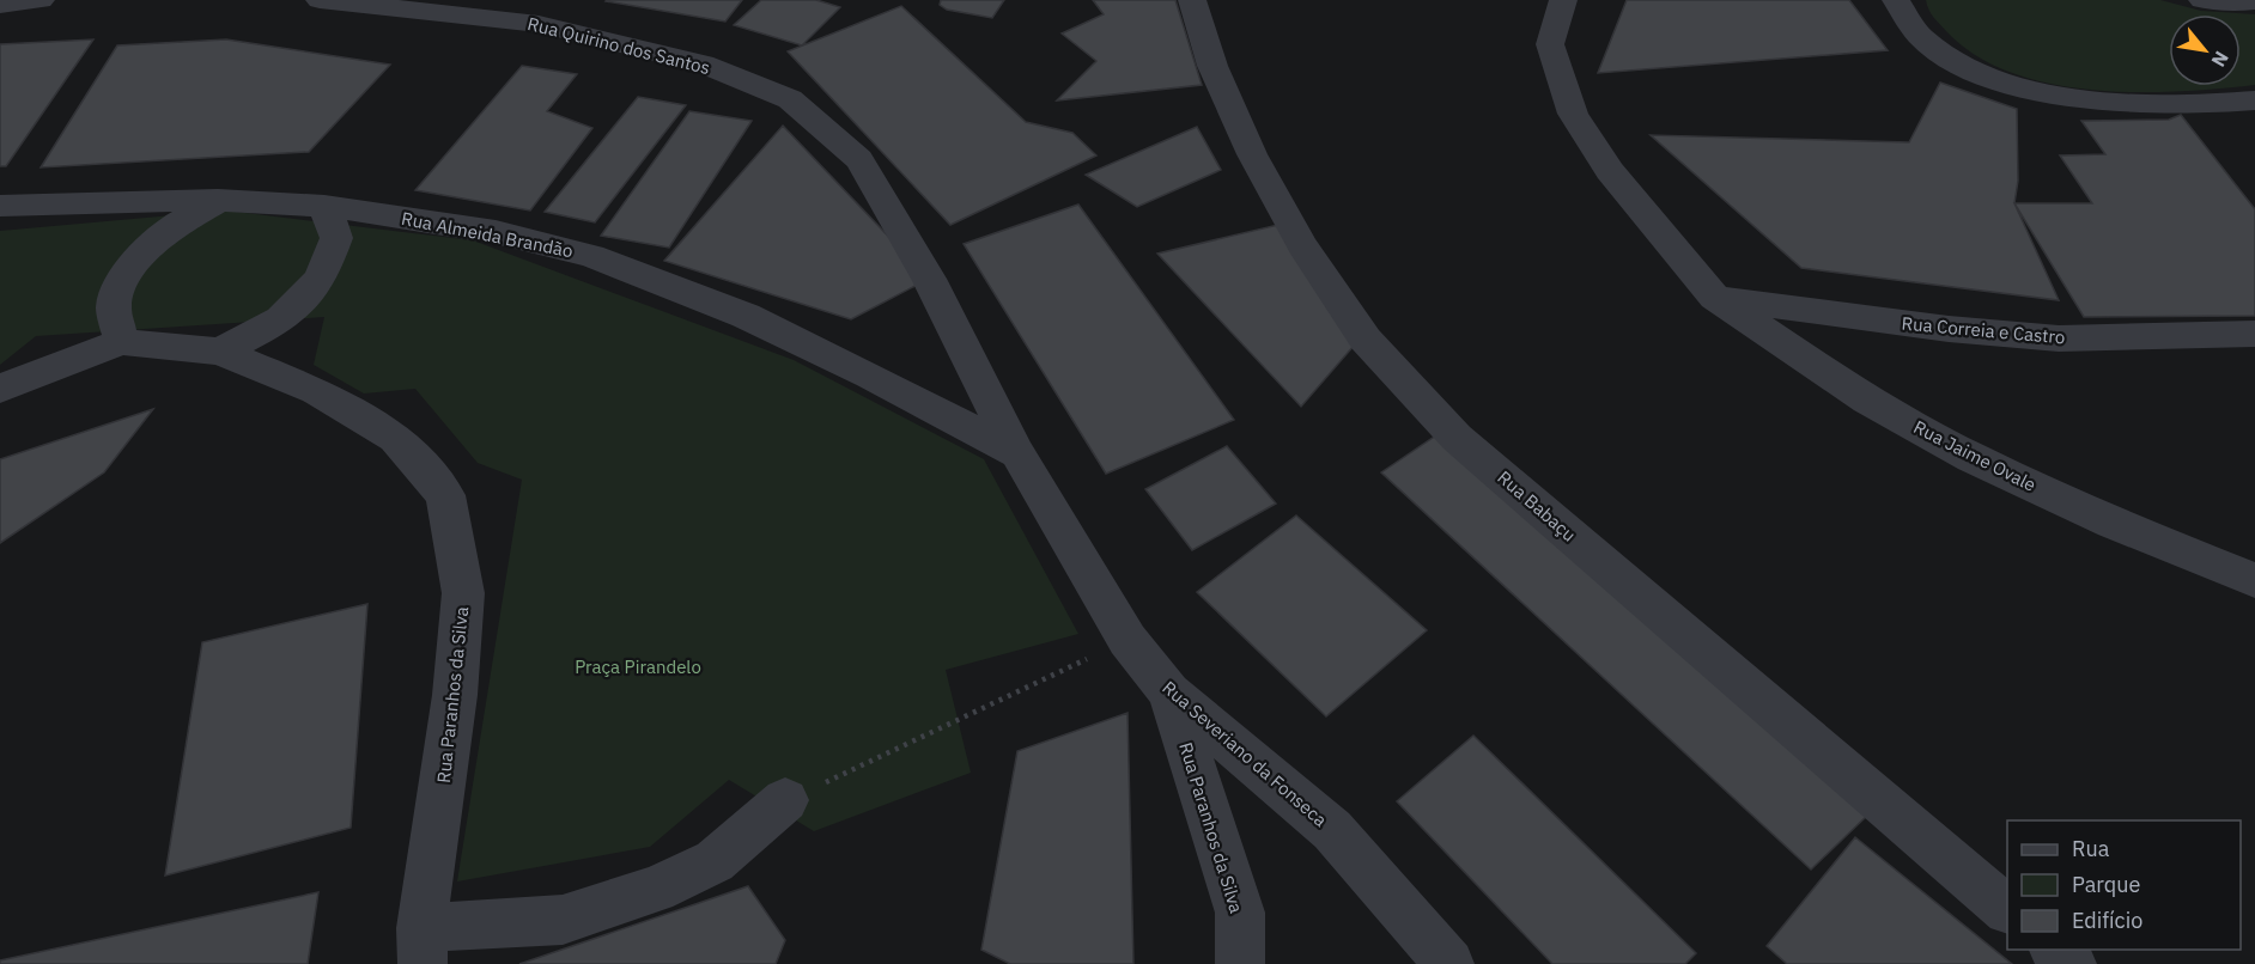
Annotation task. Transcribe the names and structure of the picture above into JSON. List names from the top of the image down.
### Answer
{
  "streets": {
    "street": [
      "Rua Quirino dos Santos",
      "Rua Almeida Brandão",
      "Rua Correia e Castro",
      "Rua Jaime Ovale",
      "Rua Babaçu",
      "Rua Paranhos da Silva",
      "Rua Severiano da Fonseca"
    ]
  },
  "crossings": [
    ["Rua Quirino dos Santos", "Rua Almeida Brandão"],
    ["Rua Quirino dos Santos", "Rua Severiano da Fonseca"],
    ["Rua Almeida Brandão", "Rua Severiano da Fonseca"],
    ["Rua Correia e Castro", "Rua Jaime Ovale"],
    ["Rua Paranhos da Silva", "Rua Severiano da Fonseca"]
  ],
  "parks": ["Praça Pirandelo"],
  "legend": ["Rua", "Parque", "Edifício"],
  "north": "bottom right"
}
